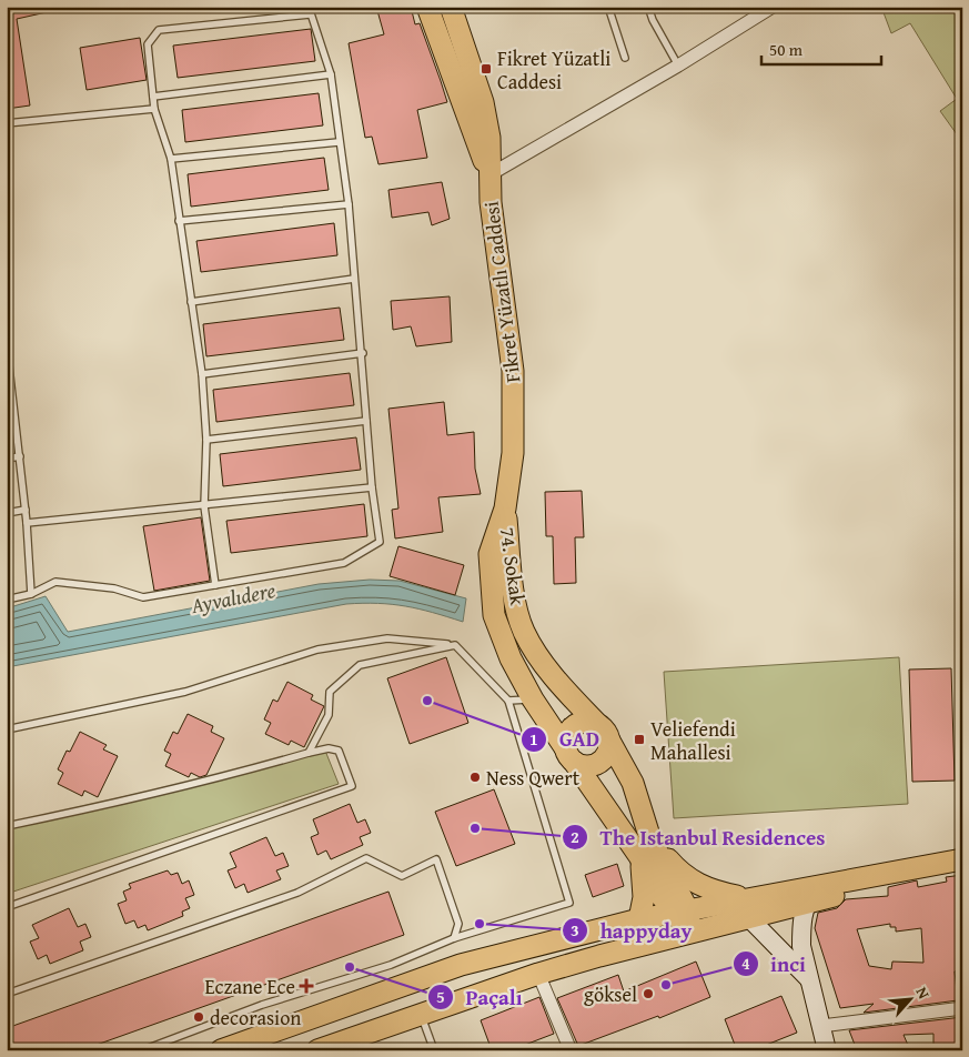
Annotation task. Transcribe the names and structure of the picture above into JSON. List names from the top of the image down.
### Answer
{
  "streets": {
    "main road": ["Fikret Yüzatlı Caddesi", "74. Sokak"]
  },
  "crossings": [
    ["Fikret Yüzatlı Caddesi", "74. Sokak"]
  ],
  "water": ["Ayvalıdere"],
  "places": {
    "transit": ["Fikret Yüzatli Caddesi", "Veliefendi Mahallesi"],
    "other": [
      "GAD",
      "Ness Qwert",
      "The Istanbul Residences",
      "happyday",
      "Paçalı",
      "inci",
      "göksel",
      "decorasion"
    ],
    "health": ["Eczane Ece"]
  },
  "scale_bar": "50 m",
  "north": "top right"
}
